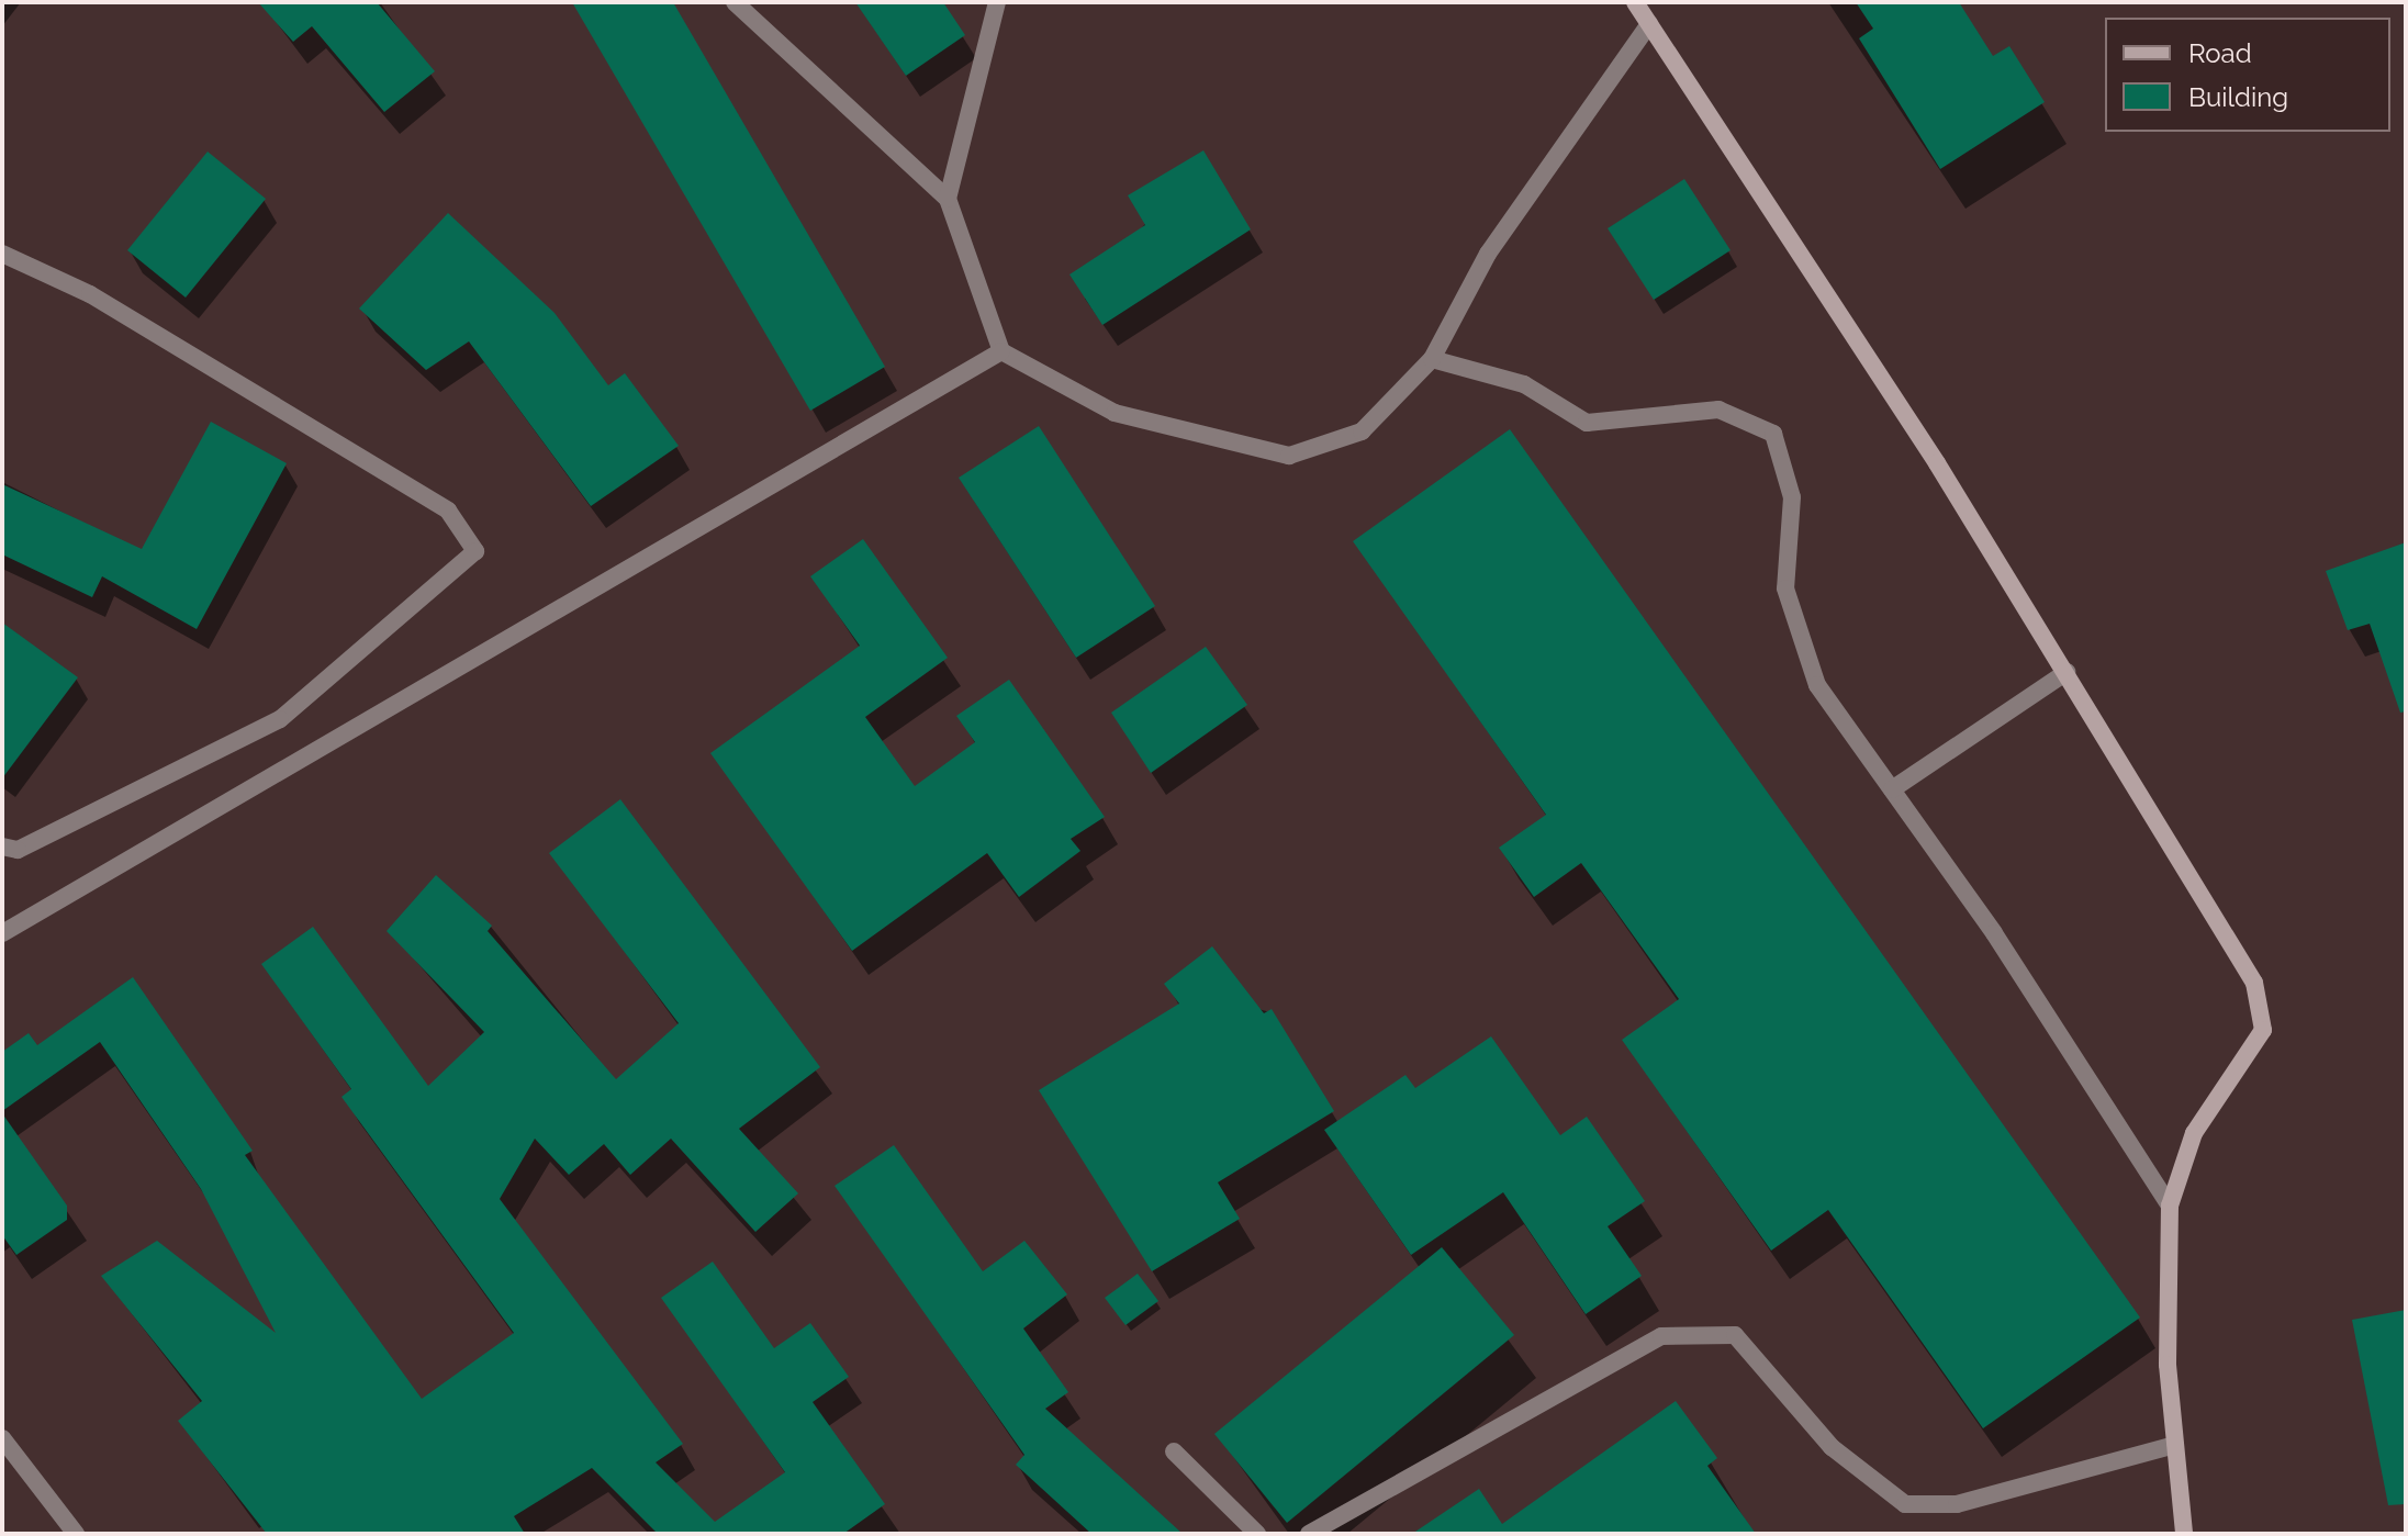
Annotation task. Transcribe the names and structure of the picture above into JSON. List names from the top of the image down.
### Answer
{
  "legend": ["Road", "Building"]
}
